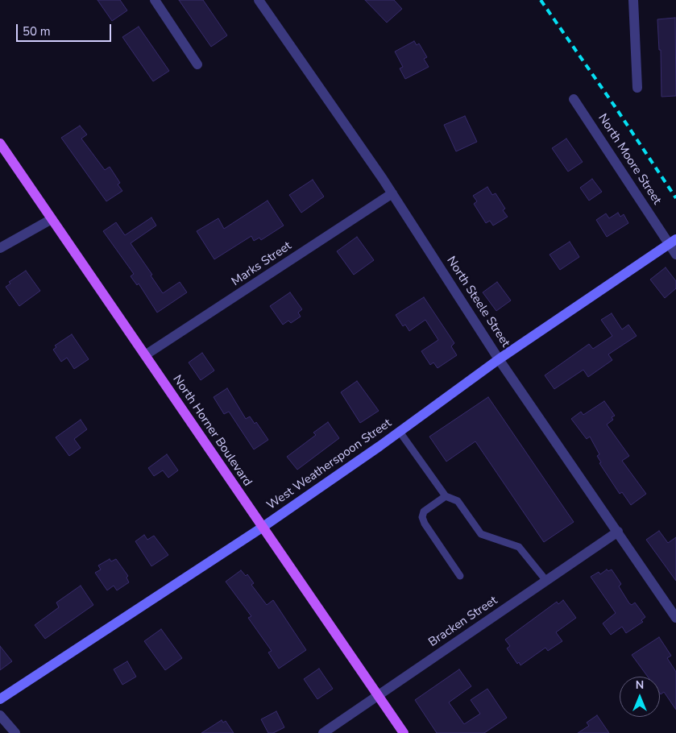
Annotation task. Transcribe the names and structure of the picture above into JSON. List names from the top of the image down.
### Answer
{
  "streets": {
    "main road": ["North Horner Boulevard"],
    "street": [
      "North Moore Street",
      "Marks Street",
      "North Steele Street",
      "West Weatherspoon Street",
      "Bracken Street"
    ]
  },
  "crossings": [
    ["North Moore Street", "West Weatherspoon Street"],
    ["Marks Street", "North Steele Street"],
    ["Marks Street", "North Horner Boulevard"],
    ["North Steele Street", "West Weatherspoon Street"],
    ["North Steele Street", "Bracken Street"],
    ["North Horner Boulevard", "West Weatherspoon Street"],
    ["North Horner Boulevard", "Bracken Street"]
  ],
  "scale_bar": "50 m",
  "north": "top"
}
